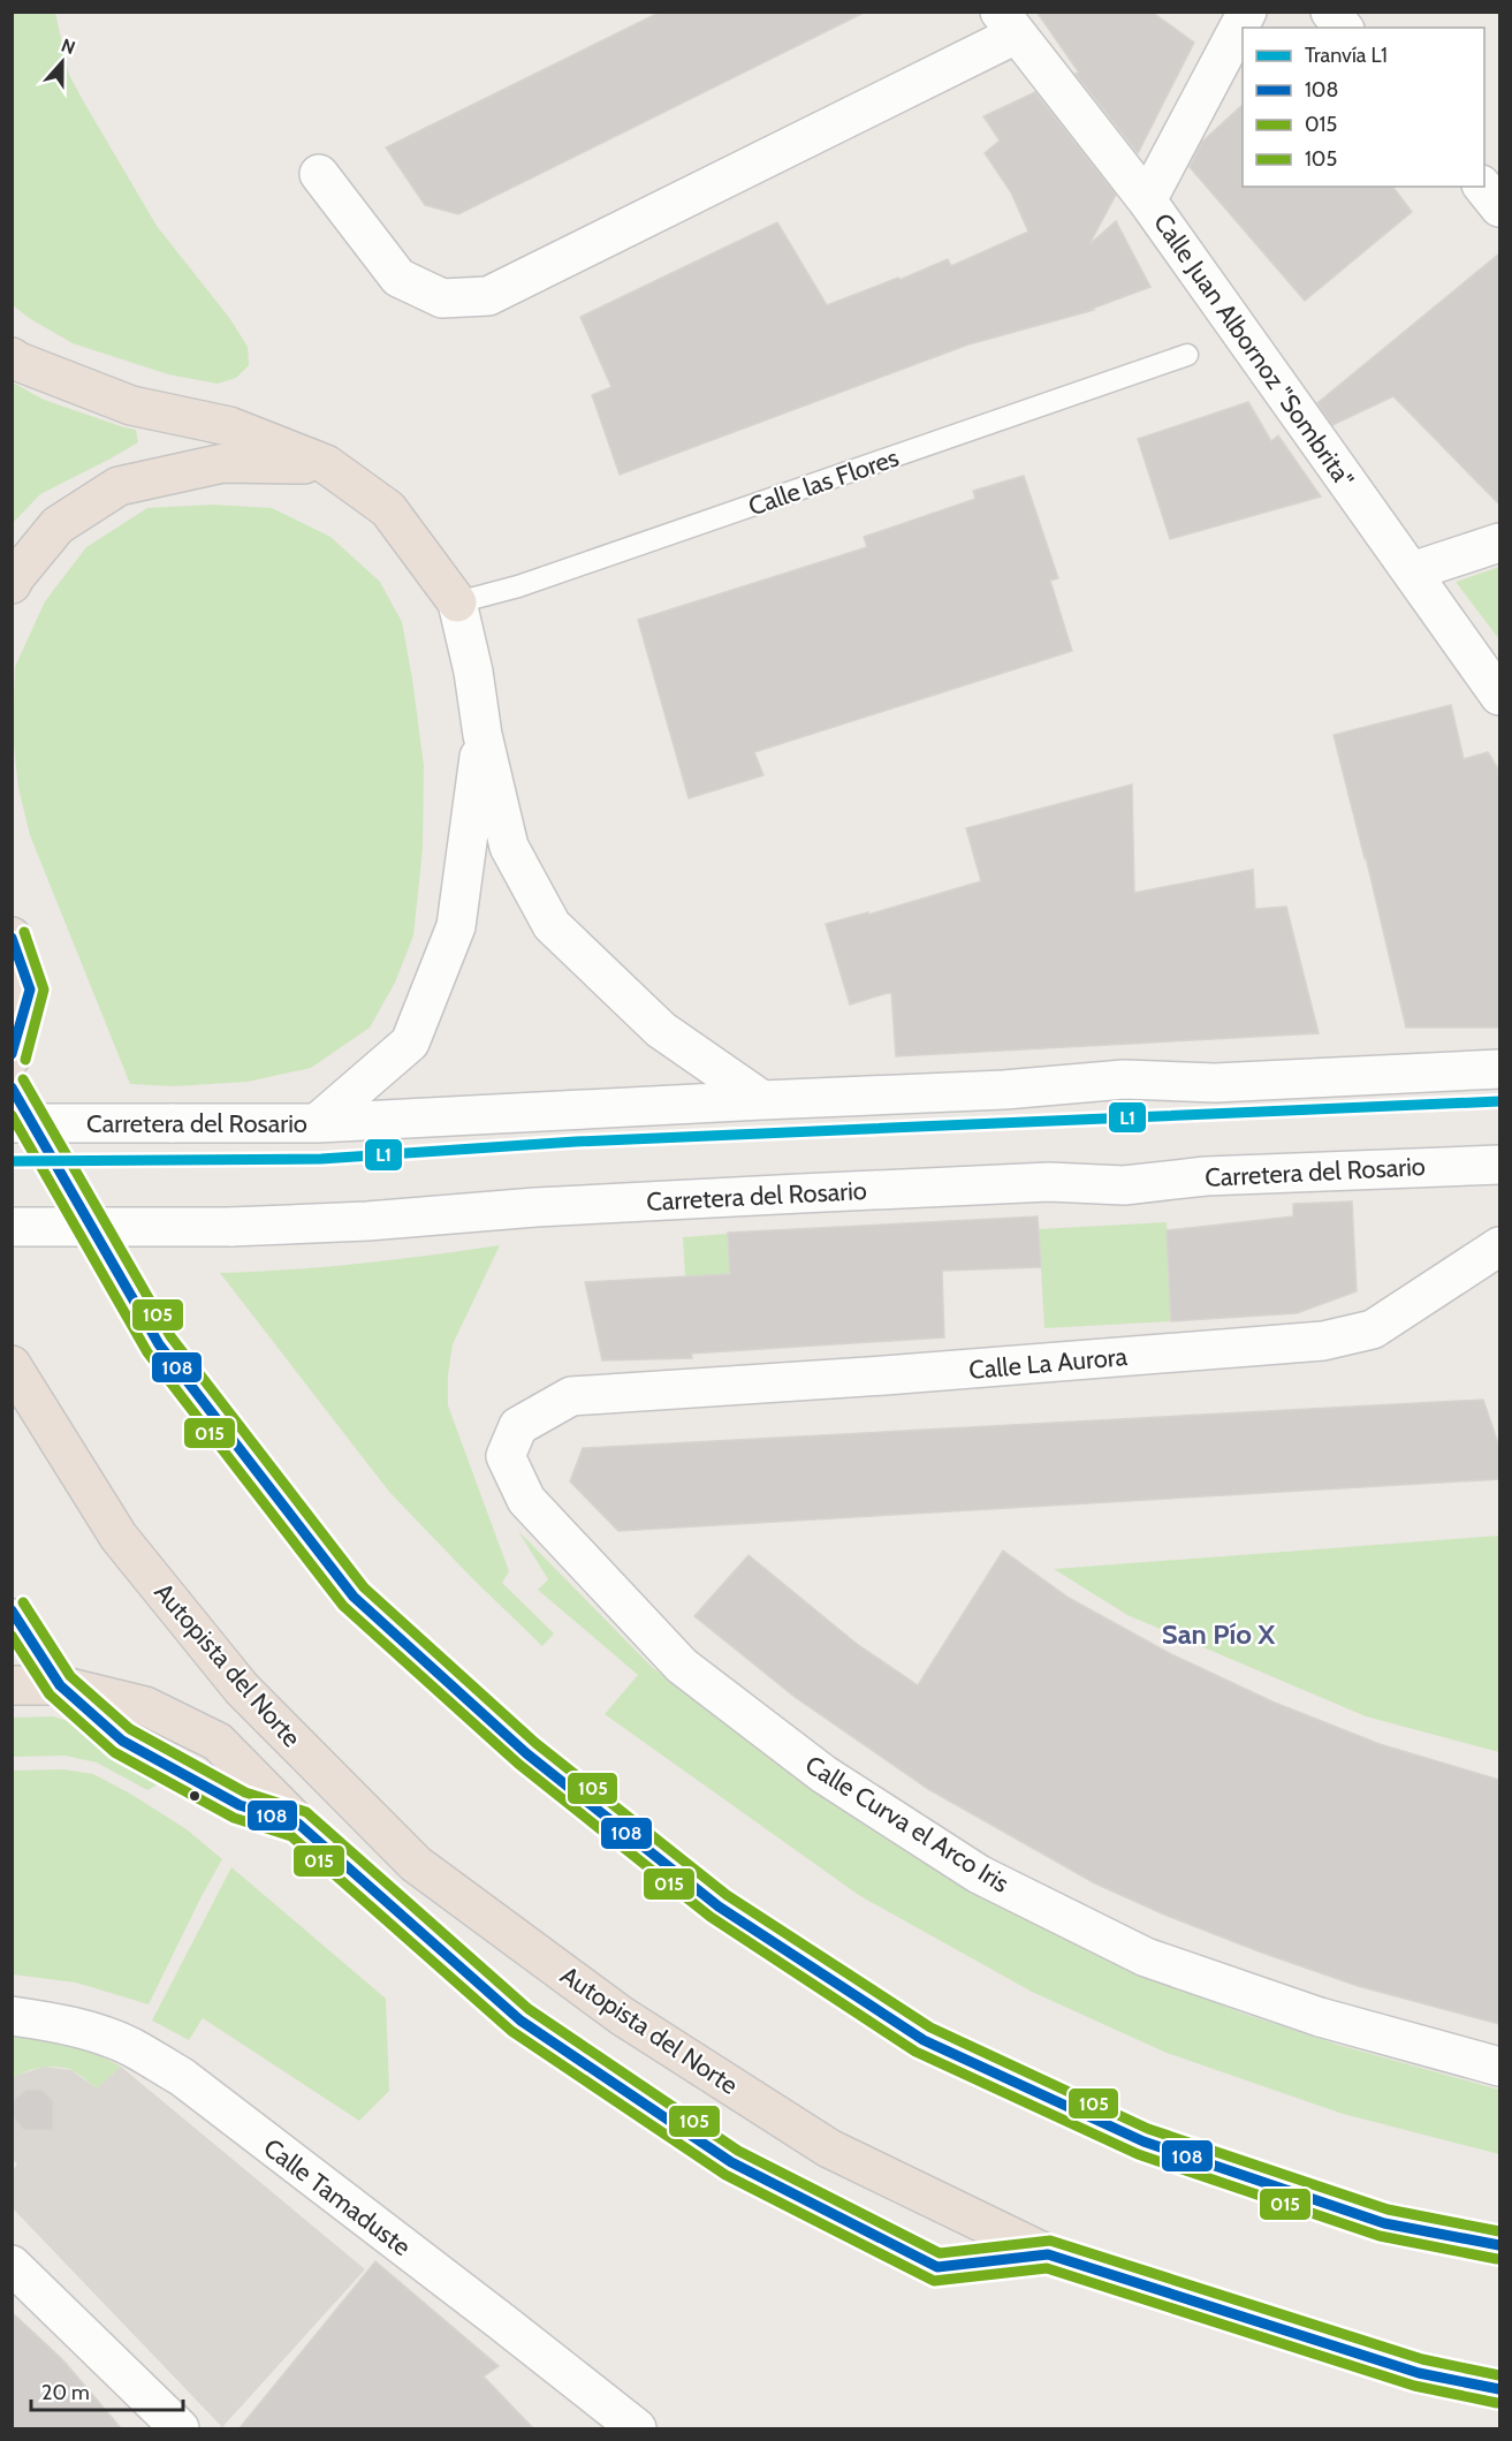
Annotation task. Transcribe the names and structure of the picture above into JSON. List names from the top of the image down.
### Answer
{
  "streets": {
    "highway": ["Autopista del Norte"],
    "street": [
      "Calle Juan Albornoz \"Sombrita\"",
      "Carretera del Rosario",
      "Calle La Aurora",
      "Calle Curva el Arco Iris",
      "Calle Tamaduste"
    ],
    "lane": ["Calle las Flores"]
  },
  "crossings": [
    ["Calle La Aurora", "Calle Curva el Arco Iris"]
  ],
  "districts": ["San Pío X"],
  "lines": [
    "transit line 105",
    "transit line 108",
    "tram line L1",
    "transit line 015"
  ],
  "legend": [
    "Tranvía L1",
    "108",
    "015",
    "105"
  ],
  "scale_bar": "20 m",
  "north": "top"
}
